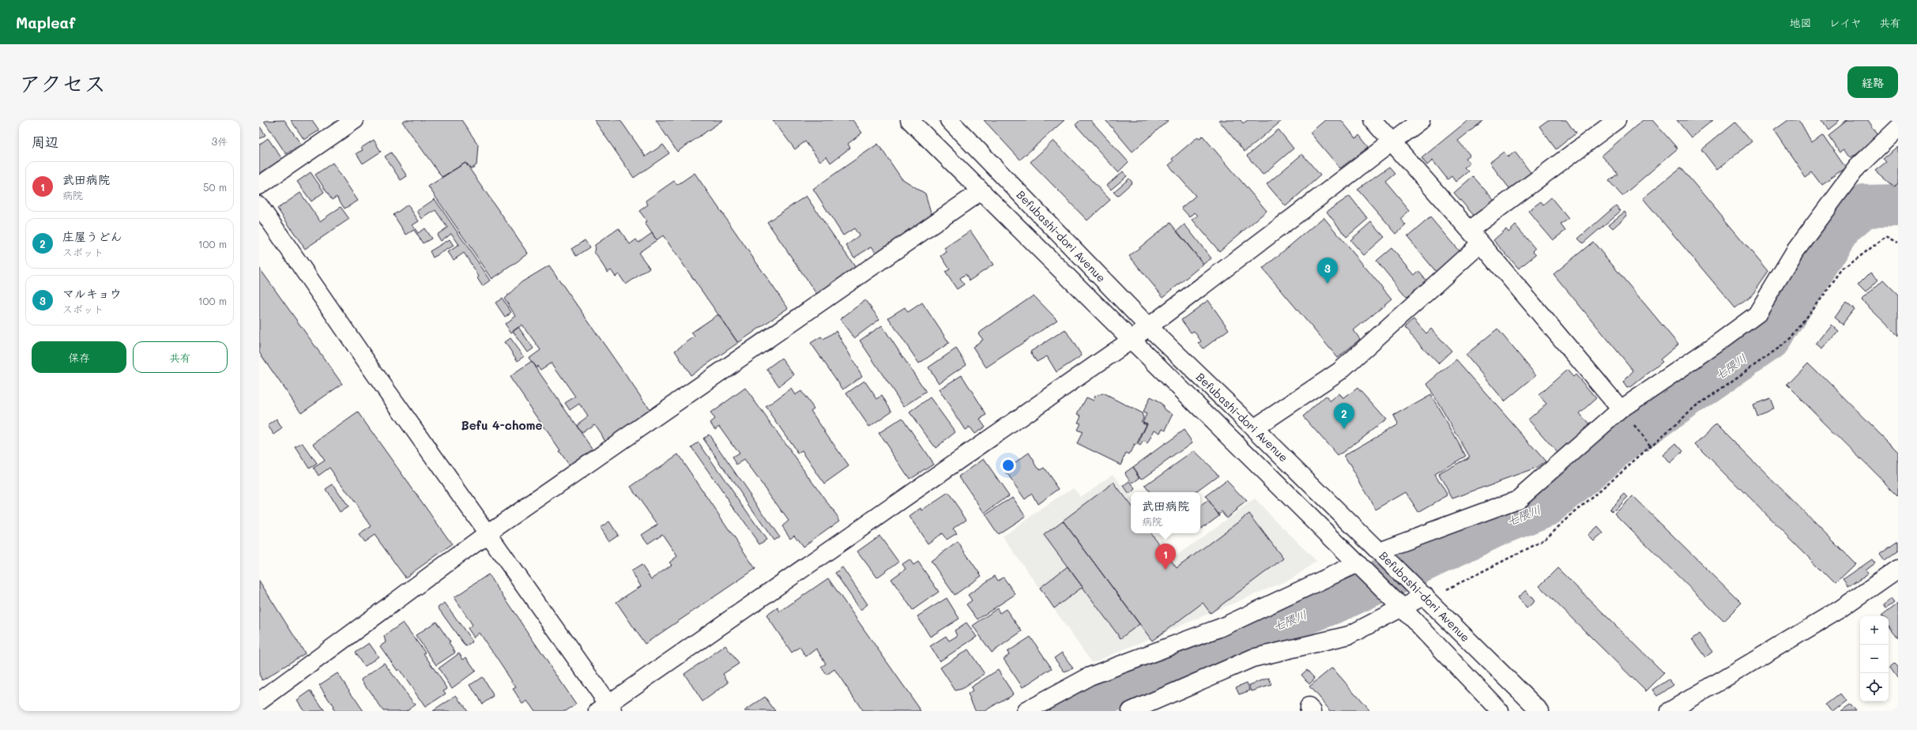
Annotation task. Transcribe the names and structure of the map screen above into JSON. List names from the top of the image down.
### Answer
{
  "streets": {
    "main road": ["Befubashi-dori Avenue"]
  },
  "districts": ["Befu 4-chome"],
  "water": ["七隈川"],
  "page": {
    "header": "Mapleaf",
    "nav": ["地図", "レイヤ", "共有"],
    "title": "アクセス",
    "buttons": [
      "経路",
      ["保存", "共有"]
    ],
    "heading": ["周辺", "3件"],
    "list": [
      {
        "mark": "1",
        "name": "武田病院",
        "note": "病院",
        "value": "50 m"
      },
      {
        "mark": "2",
        "name": "庄屋うどん",
        "note": "スポット",
        "value": "100 m"
      },
      {
        "mark": "3",
        "name": "マルキョウ",
        "note": "スポット",
        "value": "100 m"
      }
    ],
    "pins": ["3", "2", "1"],
    "popup": ["武田病院", "病院"],
    "map_buttons": ["+", "−"]
  }
}
